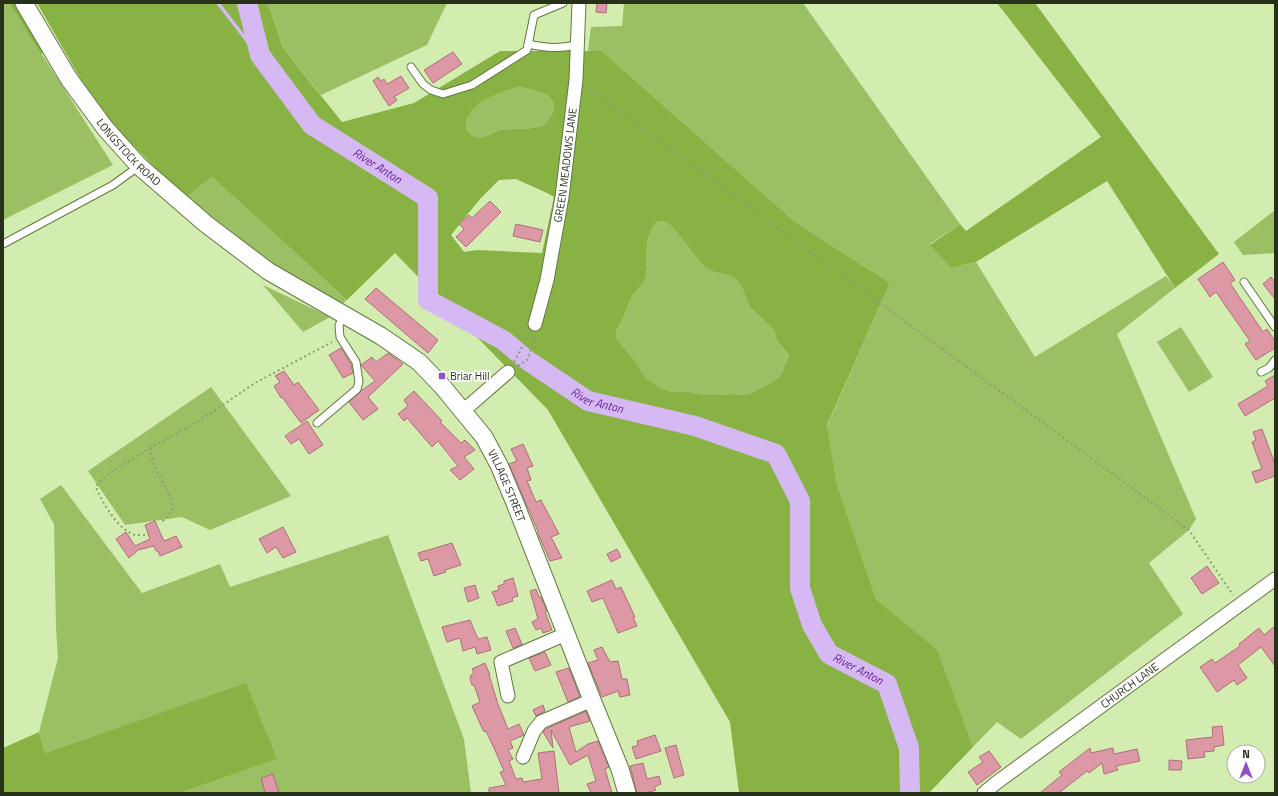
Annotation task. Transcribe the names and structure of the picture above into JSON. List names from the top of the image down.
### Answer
{
  "streets": {
    "street": [
      "LONGSTOCK ROAD",
      "GREEN MEADOWS LANE",
      "VILLAGE STREET",
      "CHURCH LANE"
    ]
  },
  "crossings": [
    ["LONGSTOCK ROAD", "VILLAGE STREET"]
  ],
  "water": ["River Anton"],
  "places": {
    "transit": ["Briar Hill"]
  },
  "north": "top"
}
